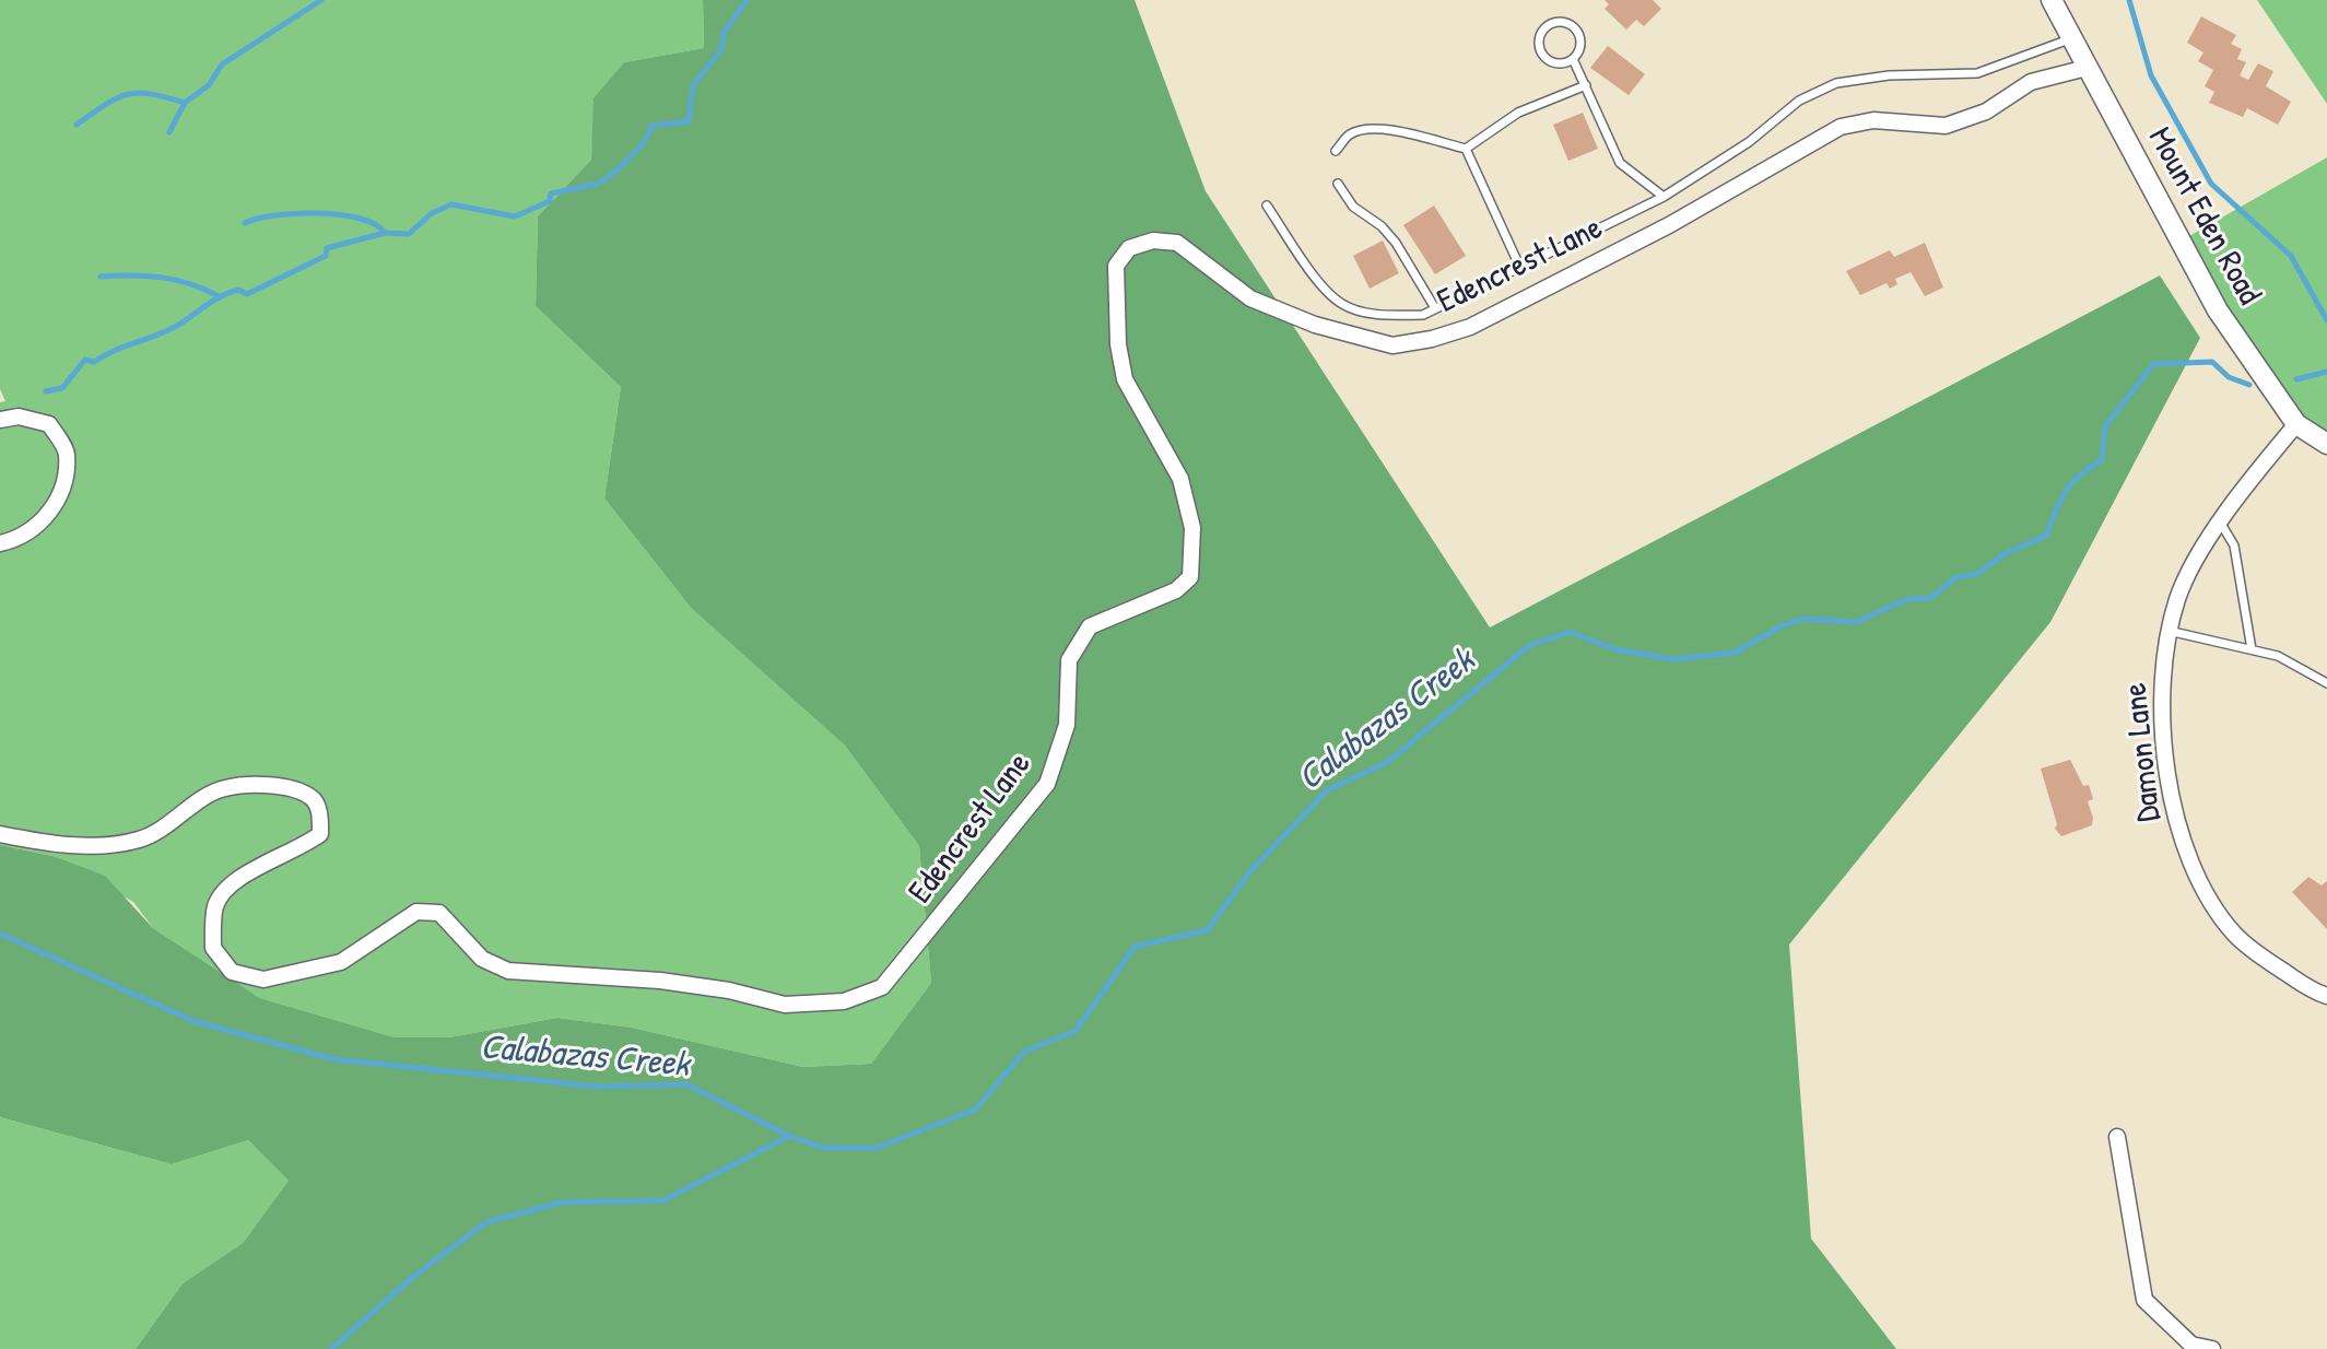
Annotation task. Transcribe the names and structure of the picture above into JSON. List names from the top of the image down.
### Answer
{
  "streets": {
    "street": ["Mount Eden Road", "Edencrest Lane", "Damon Lane"]
  },
  "crossings": [
    ["Mount Eden Road", "Edencrest Lane"],
    ["Mount Eden Road", "Damon Lane"]
  ],
  "water": ["Calabazas Creek"]
}
